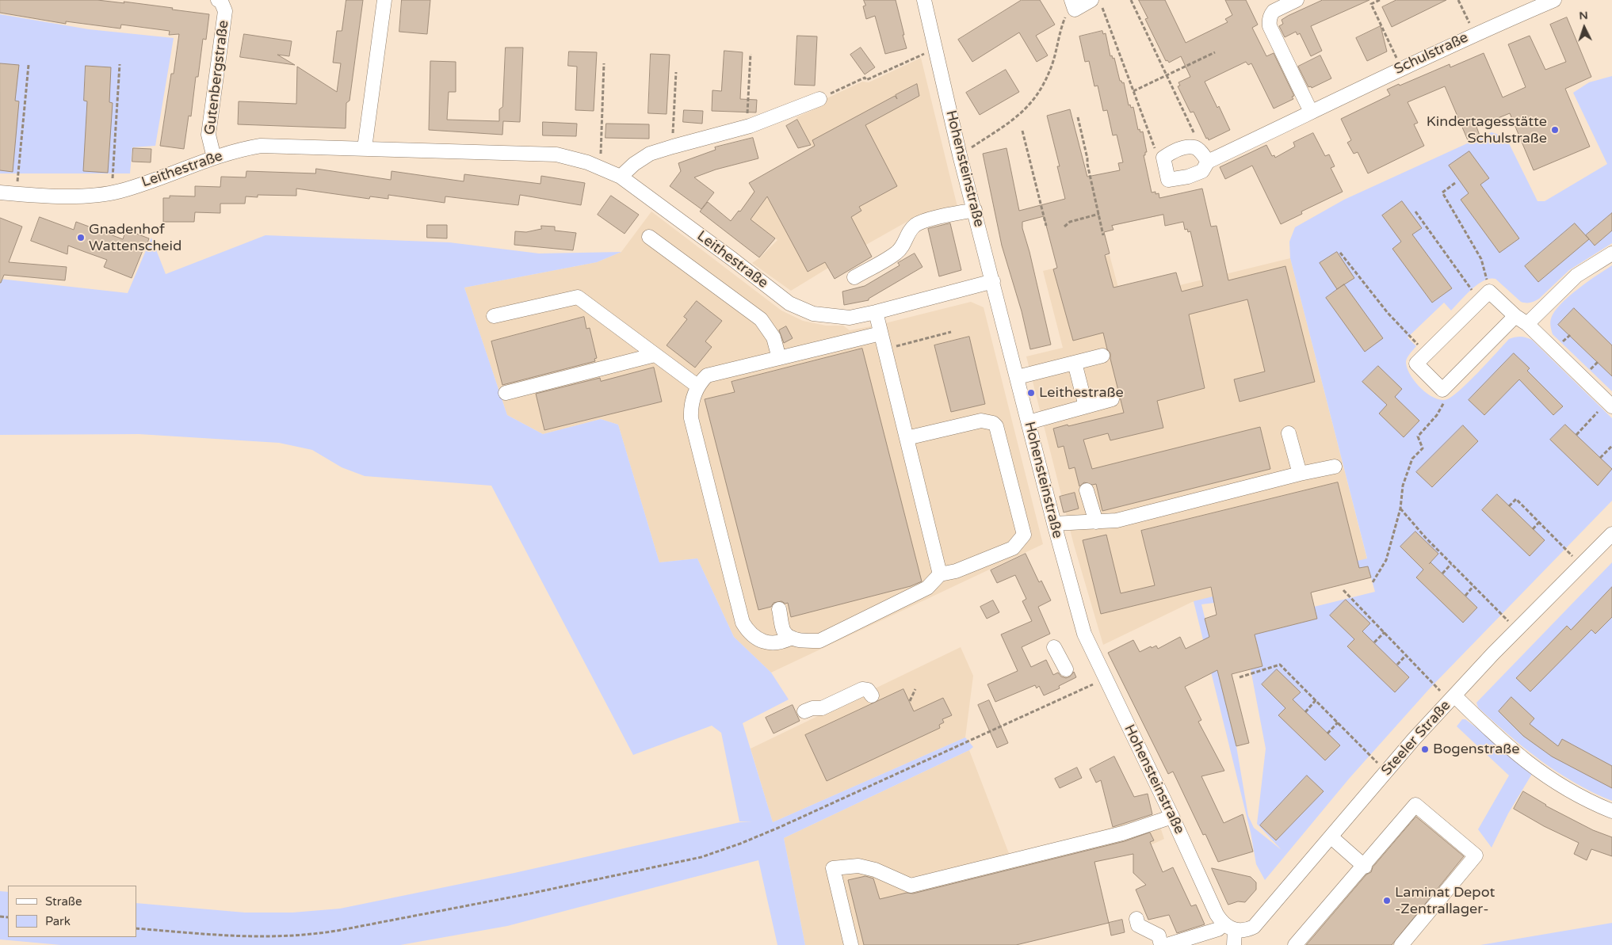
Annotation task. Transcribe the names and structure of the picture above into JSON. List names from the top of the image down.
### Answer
{
  "streets": {
    "street": [
      "Schulstraße",
      "Gutenbergstraße",
      "Hohensteinstraße",
      "Leithestraße",
      "Steeler Straße"
    ]
  },
  "crossings": [
    ["Gutenbergstraße", "Leithestraße"],
    ["Hohensteinstraße", "Leithestraße"],
    ["Hohensteinstraße", "Steeler Straße"]
  ],
  "places": [
    "Kindertagesstätte Schulstraße",
    "Gnadenhof Wattenscheid",
    "Leithestraße",
    "Bogenstraße",
    "Laminat Depot -Zentrallager-"
  ],
  "legend": ["Straße", "Park"],
  "north": "top"
}
